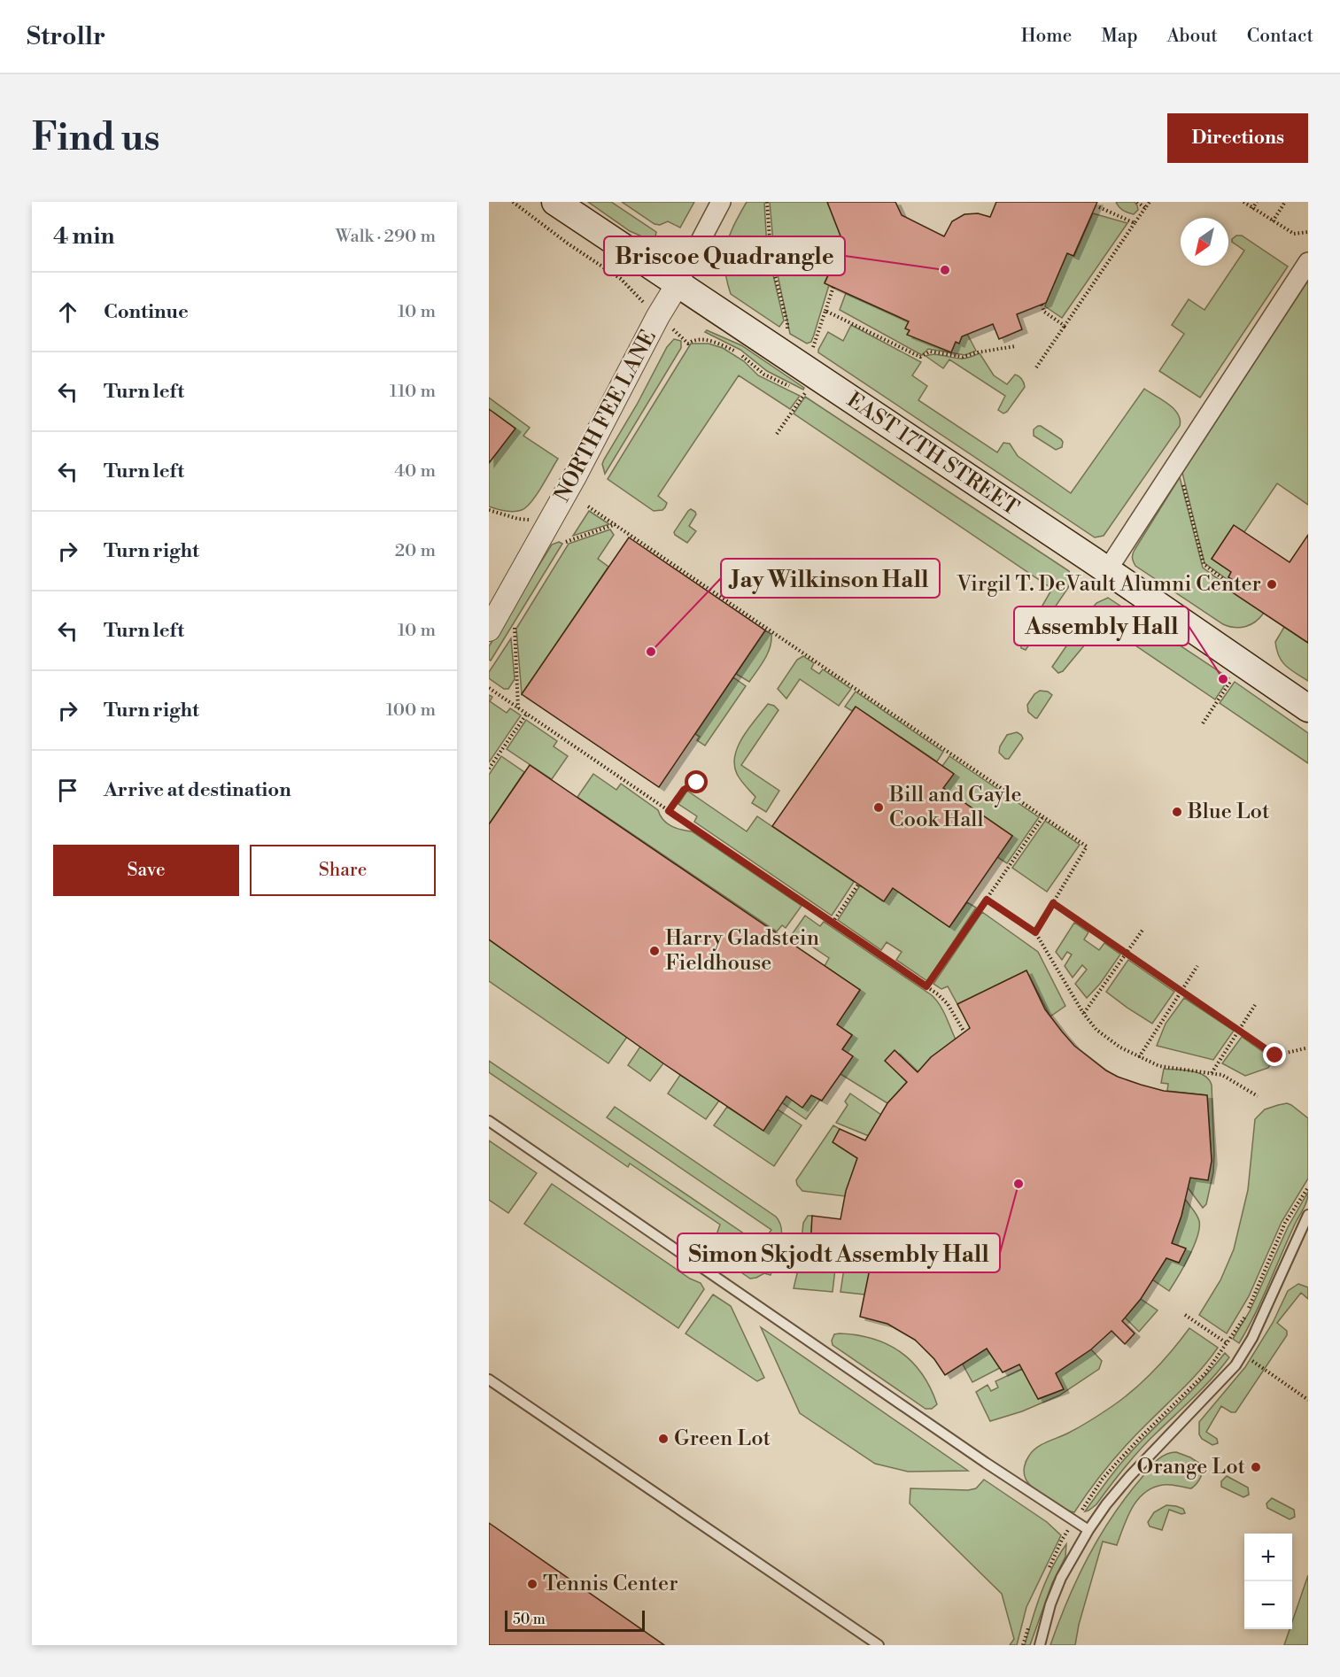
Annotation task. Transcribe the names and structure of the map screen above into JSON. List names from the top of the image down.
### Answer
{
  "streets": {
    "main road": ["EAST 17TH STREET"],
    "street": ["NORTH FEE LANE"]
  },
  "crossings": [
    ["NORTH FEE LANE", "EAST 17TH STREET"]
  ],
  "places": [
    "Briscoe Quadrangle",
    "Virgil T. DeVault Alumni Center",
    "Jay Wilkinson Hall",
    "Assembly Hall",
    "Bill and Gayle Cook Hall",
    "Blue Lot",
    "Harry Gladstein Fieldhouse",
    "Simon Skjodt Assembly Hall",
    "Green Lot",
    "Orange Lot",
    "Tennis Center"
  ],
  "scale_bar": "50 m",
  "north": "bottom left",
  "page": {
    "header": "Strollr",
    "nav": [
      "Home",
      "Map",
      "About",
      "Contact"
    ],
    "buttons": [
      "Directions",
      ["Save", "Share"]
    ],
    "title": "Find us",
    "heading": ["4 min", "Walk · 290 m"],
    "list": [
      ["Continue", "10 m"],
      ["Turn left", "110 m"],
      ["Turn left", "40 m"],
      ["Turn right", "20 m"],
      ["Turn left", "10 m"],
      ["Turn right", "100 m"],
      "Arrive at destination"
    ],
    "map_buttons": ["+", "−"],
    "scale": "50 m"
  }
}
